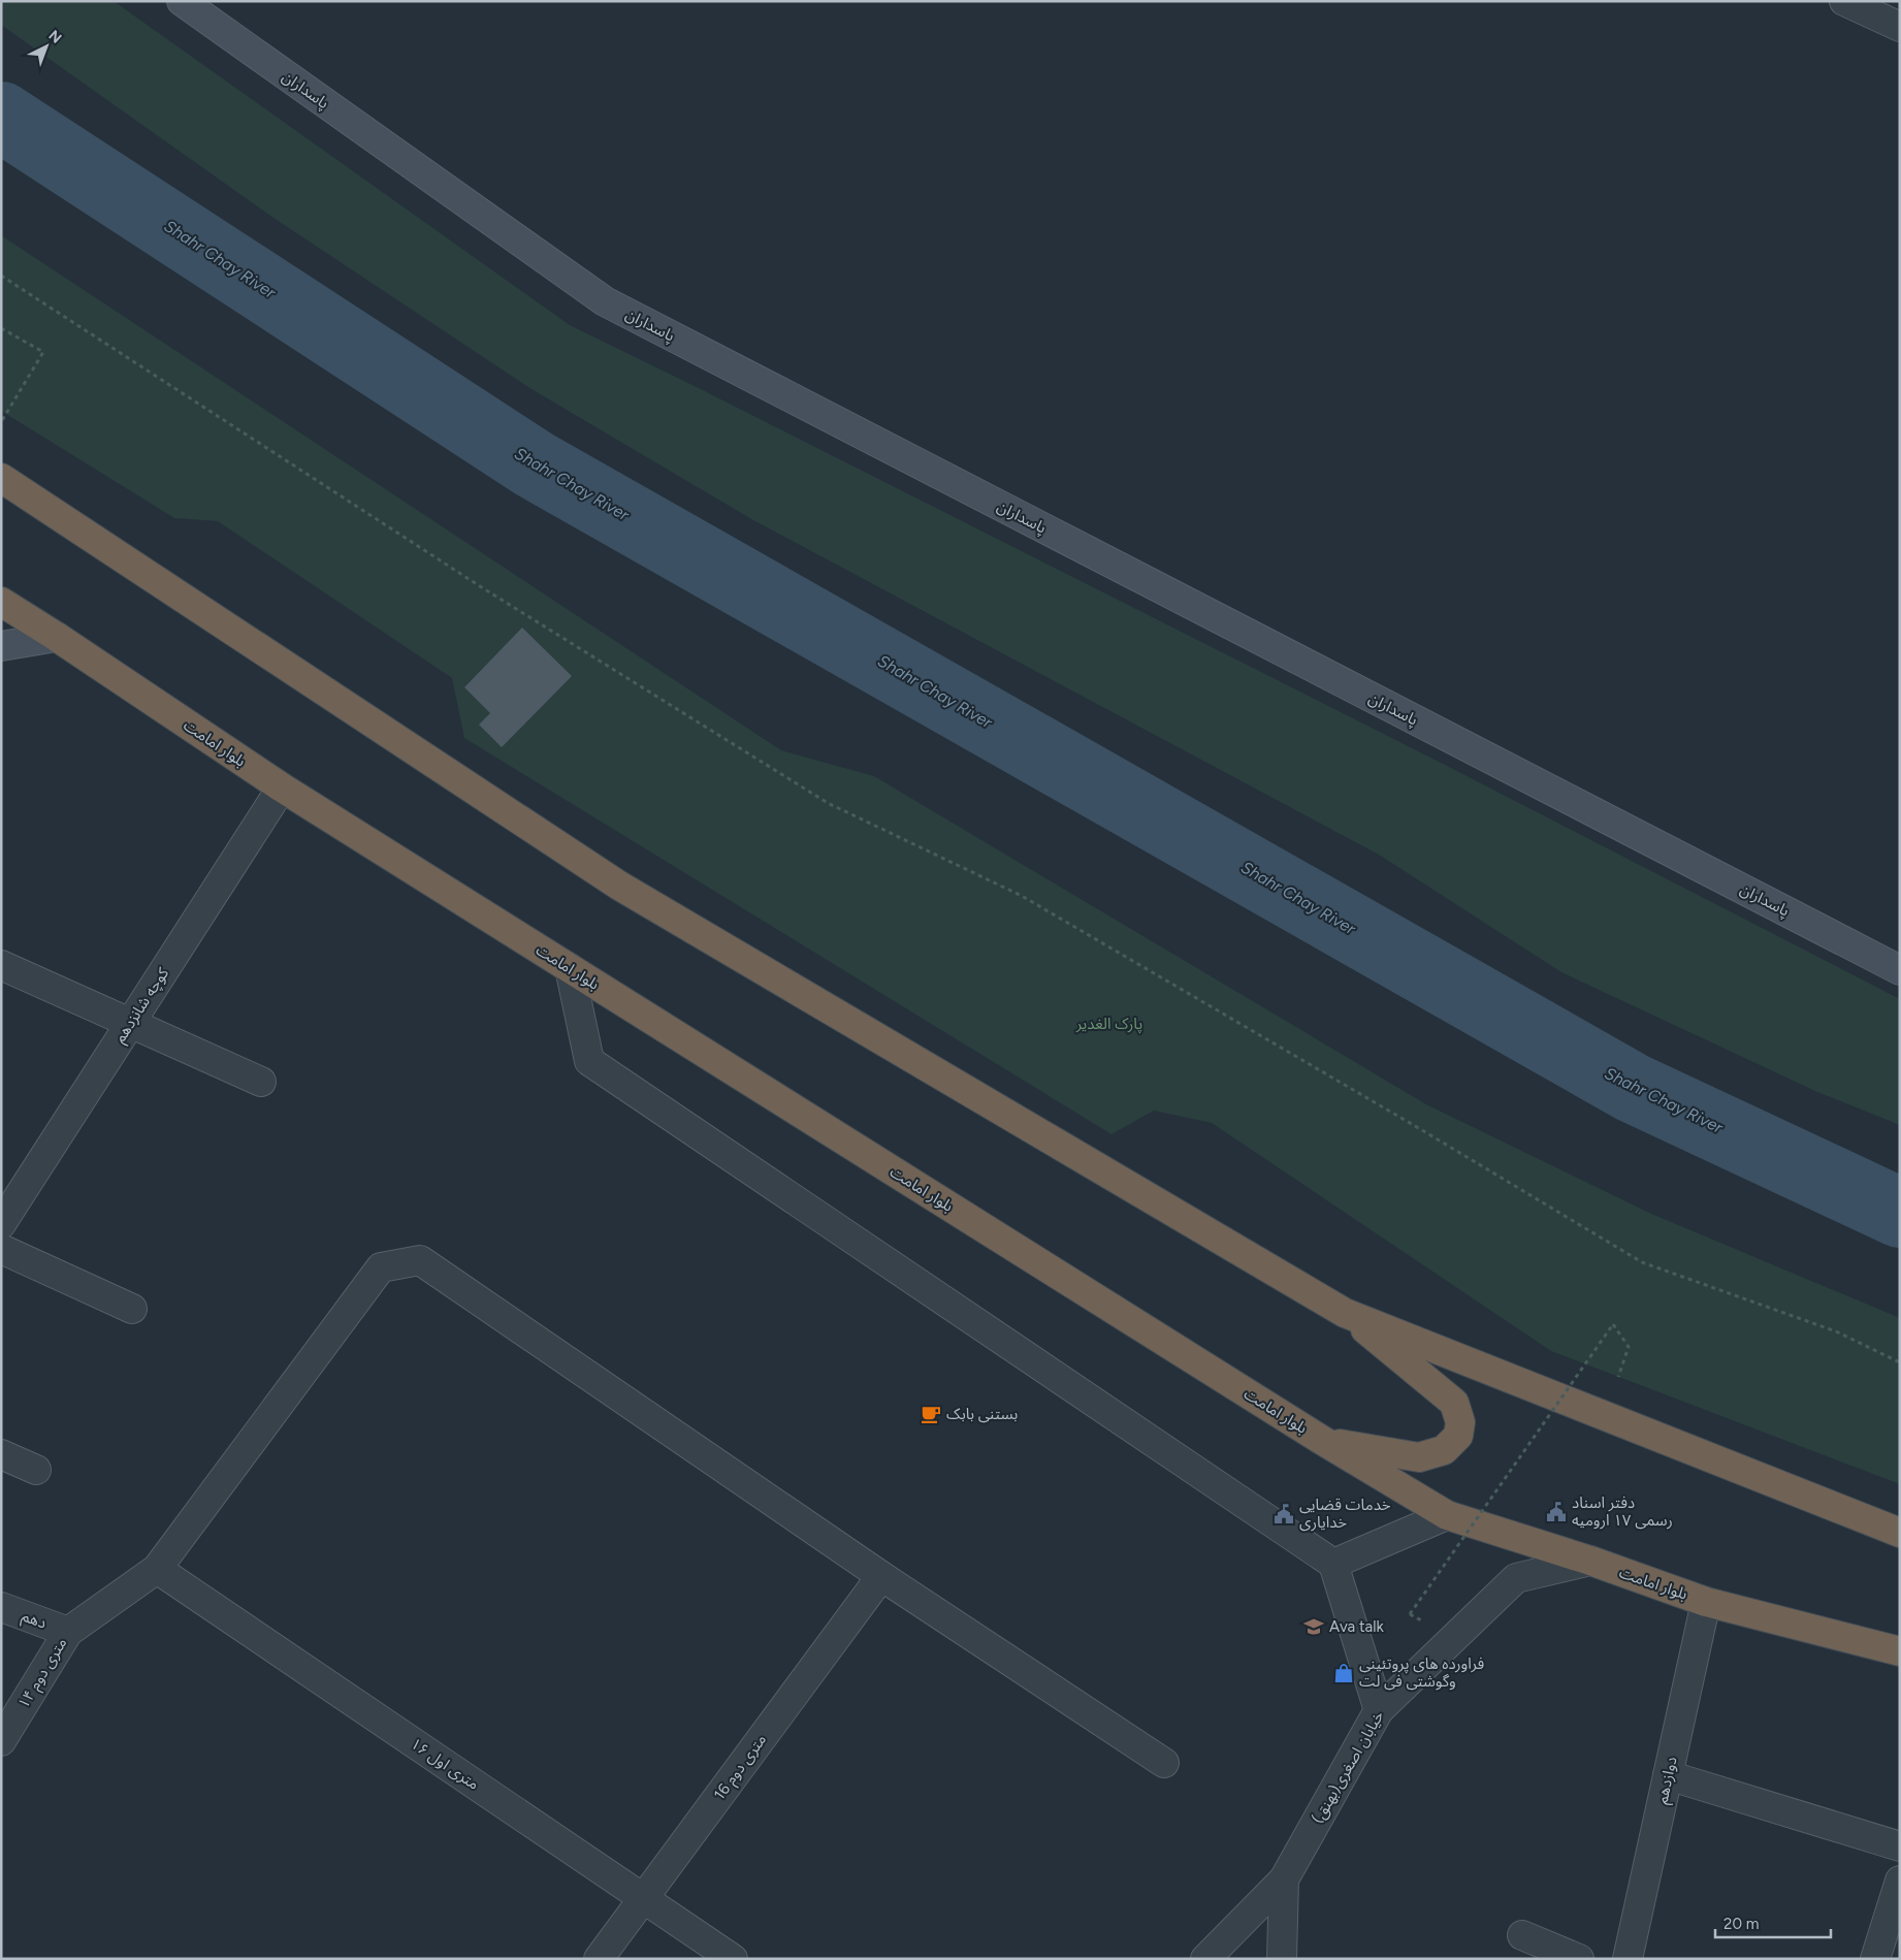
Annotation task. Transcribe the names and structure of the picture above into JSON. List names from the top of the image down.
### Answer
{
  "streets": {
    "highway": ["بلوار امامت"],
    "main road": ["پاسداران"],
    "street": [
      "کوچه شانزدهم",
      "دهم",
      "۱۴ متری دوم",
      "۱۶ متری اول",
      "16 متری دوم",
      "خیابان اصغری(بهنق)",
      "دوازدهم"
    ]
  },
  "crossings": [
    ["بلوار امامت", "کوچه شانزدهم"],
    ["بلوار امامت", "خیابان اصغری(بهنق)"],
    ["بلوار امامت", "دوازدهم"],
    ["دهم", "۱۴ متری دوم"],
    ["۱۶ متری اول", "16 متری دوم"]
  ],
  "water": ["Shahr Chay River"],
  "parks": ["پارک الغدیر"],
  "places": {
    "cafe": ["بستنی بابک"],
    "public building": ["دفتر اسناد رسمی ۱۷ ارومیه", "خدمات قضایی خدایاری"],
    "school or university": ["Ava talk"],
    "shop": ["فراورده های پروتئینی و‌گوشتی فی لت"]
  },
  "scale_bar": "20 m",
  "north": "top right"
}
